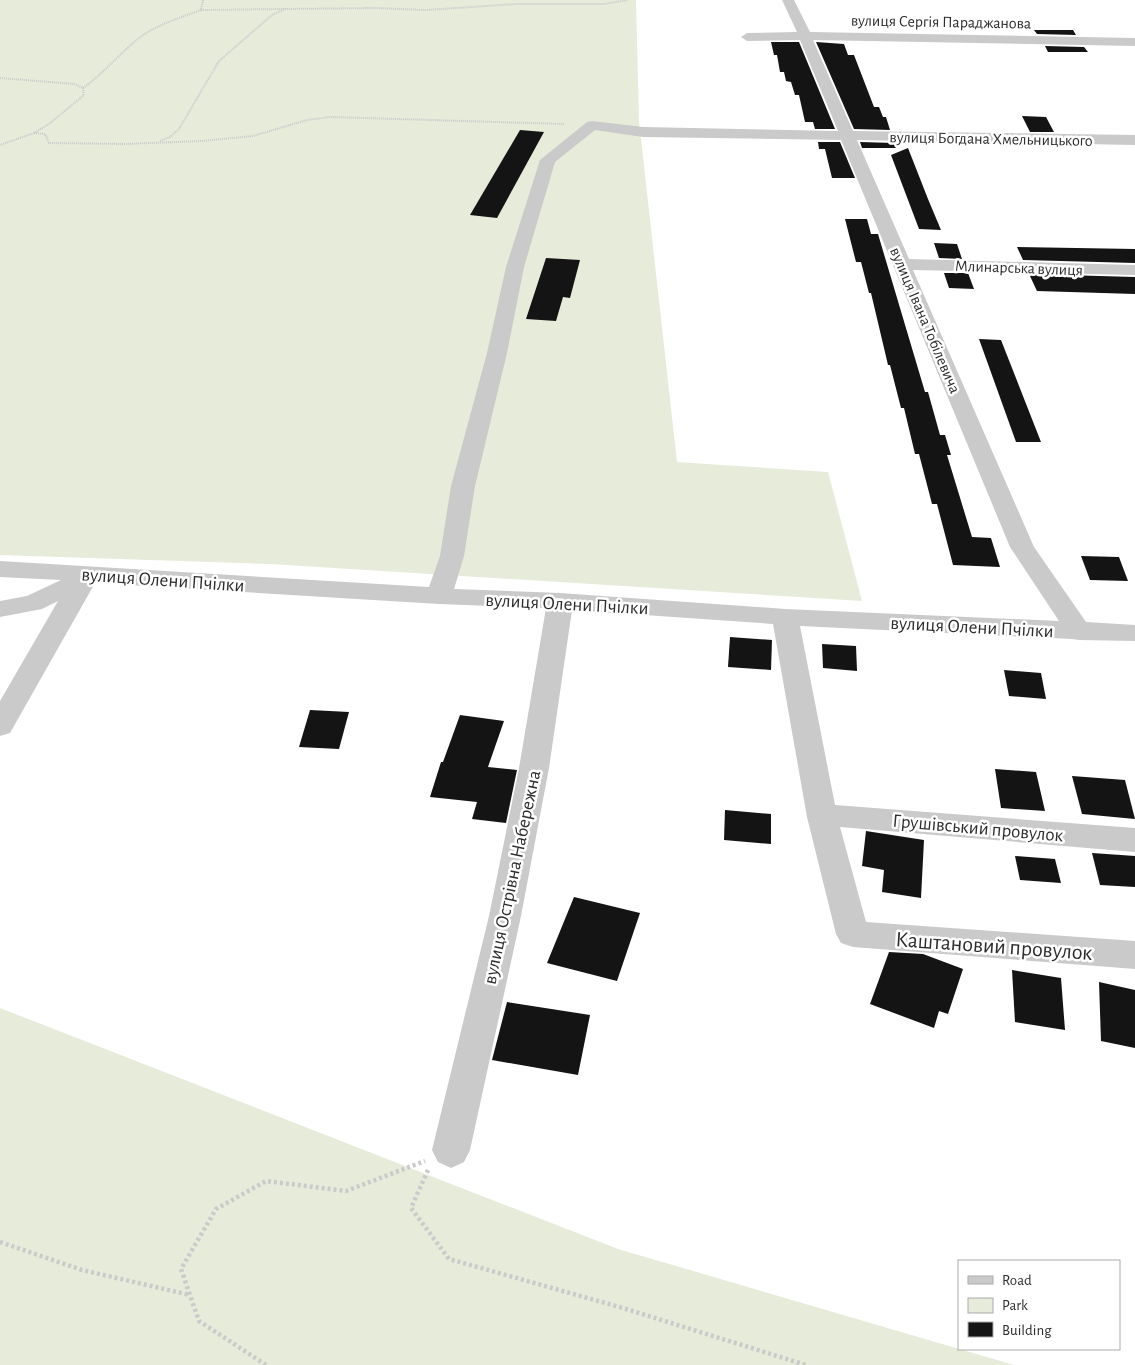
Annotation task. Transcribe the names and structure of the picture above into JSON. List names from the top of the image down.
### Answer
{
  "streets": {
    "street": [
      "вулиця Сергія Параджанова",
      "вулиця Богдана Хмельницького",
      "Млинарська вулиця",
      "вулиця Івана Тобілевича",
      "вулиця Олени Пчілки",
      "Грушівський провулок",
      "вулиця Острівна Набережна",
      "Каштановий провулок"
    ]
  },
  "crossings": [
    ["вулиця Сергія Параджанова", "вулиця Івана Тобілевича"],
    ["вулиця Богдана Хмельницького", "вулиця Івана Тобілевича"],
    ["Млинарська вулиця", "вулиця Івана Тобілевича"],
    ["вулиця Івана Тобілевича", "вулиця Олени Пчілки"],
    ["вулиця Олени Пчілки", "вулиця Острівна Набережна"],
    ["Грушівський провулок", "Каштановий провулок"]
  ],
  "legend": ["Road", "Park", "Building"]
}
